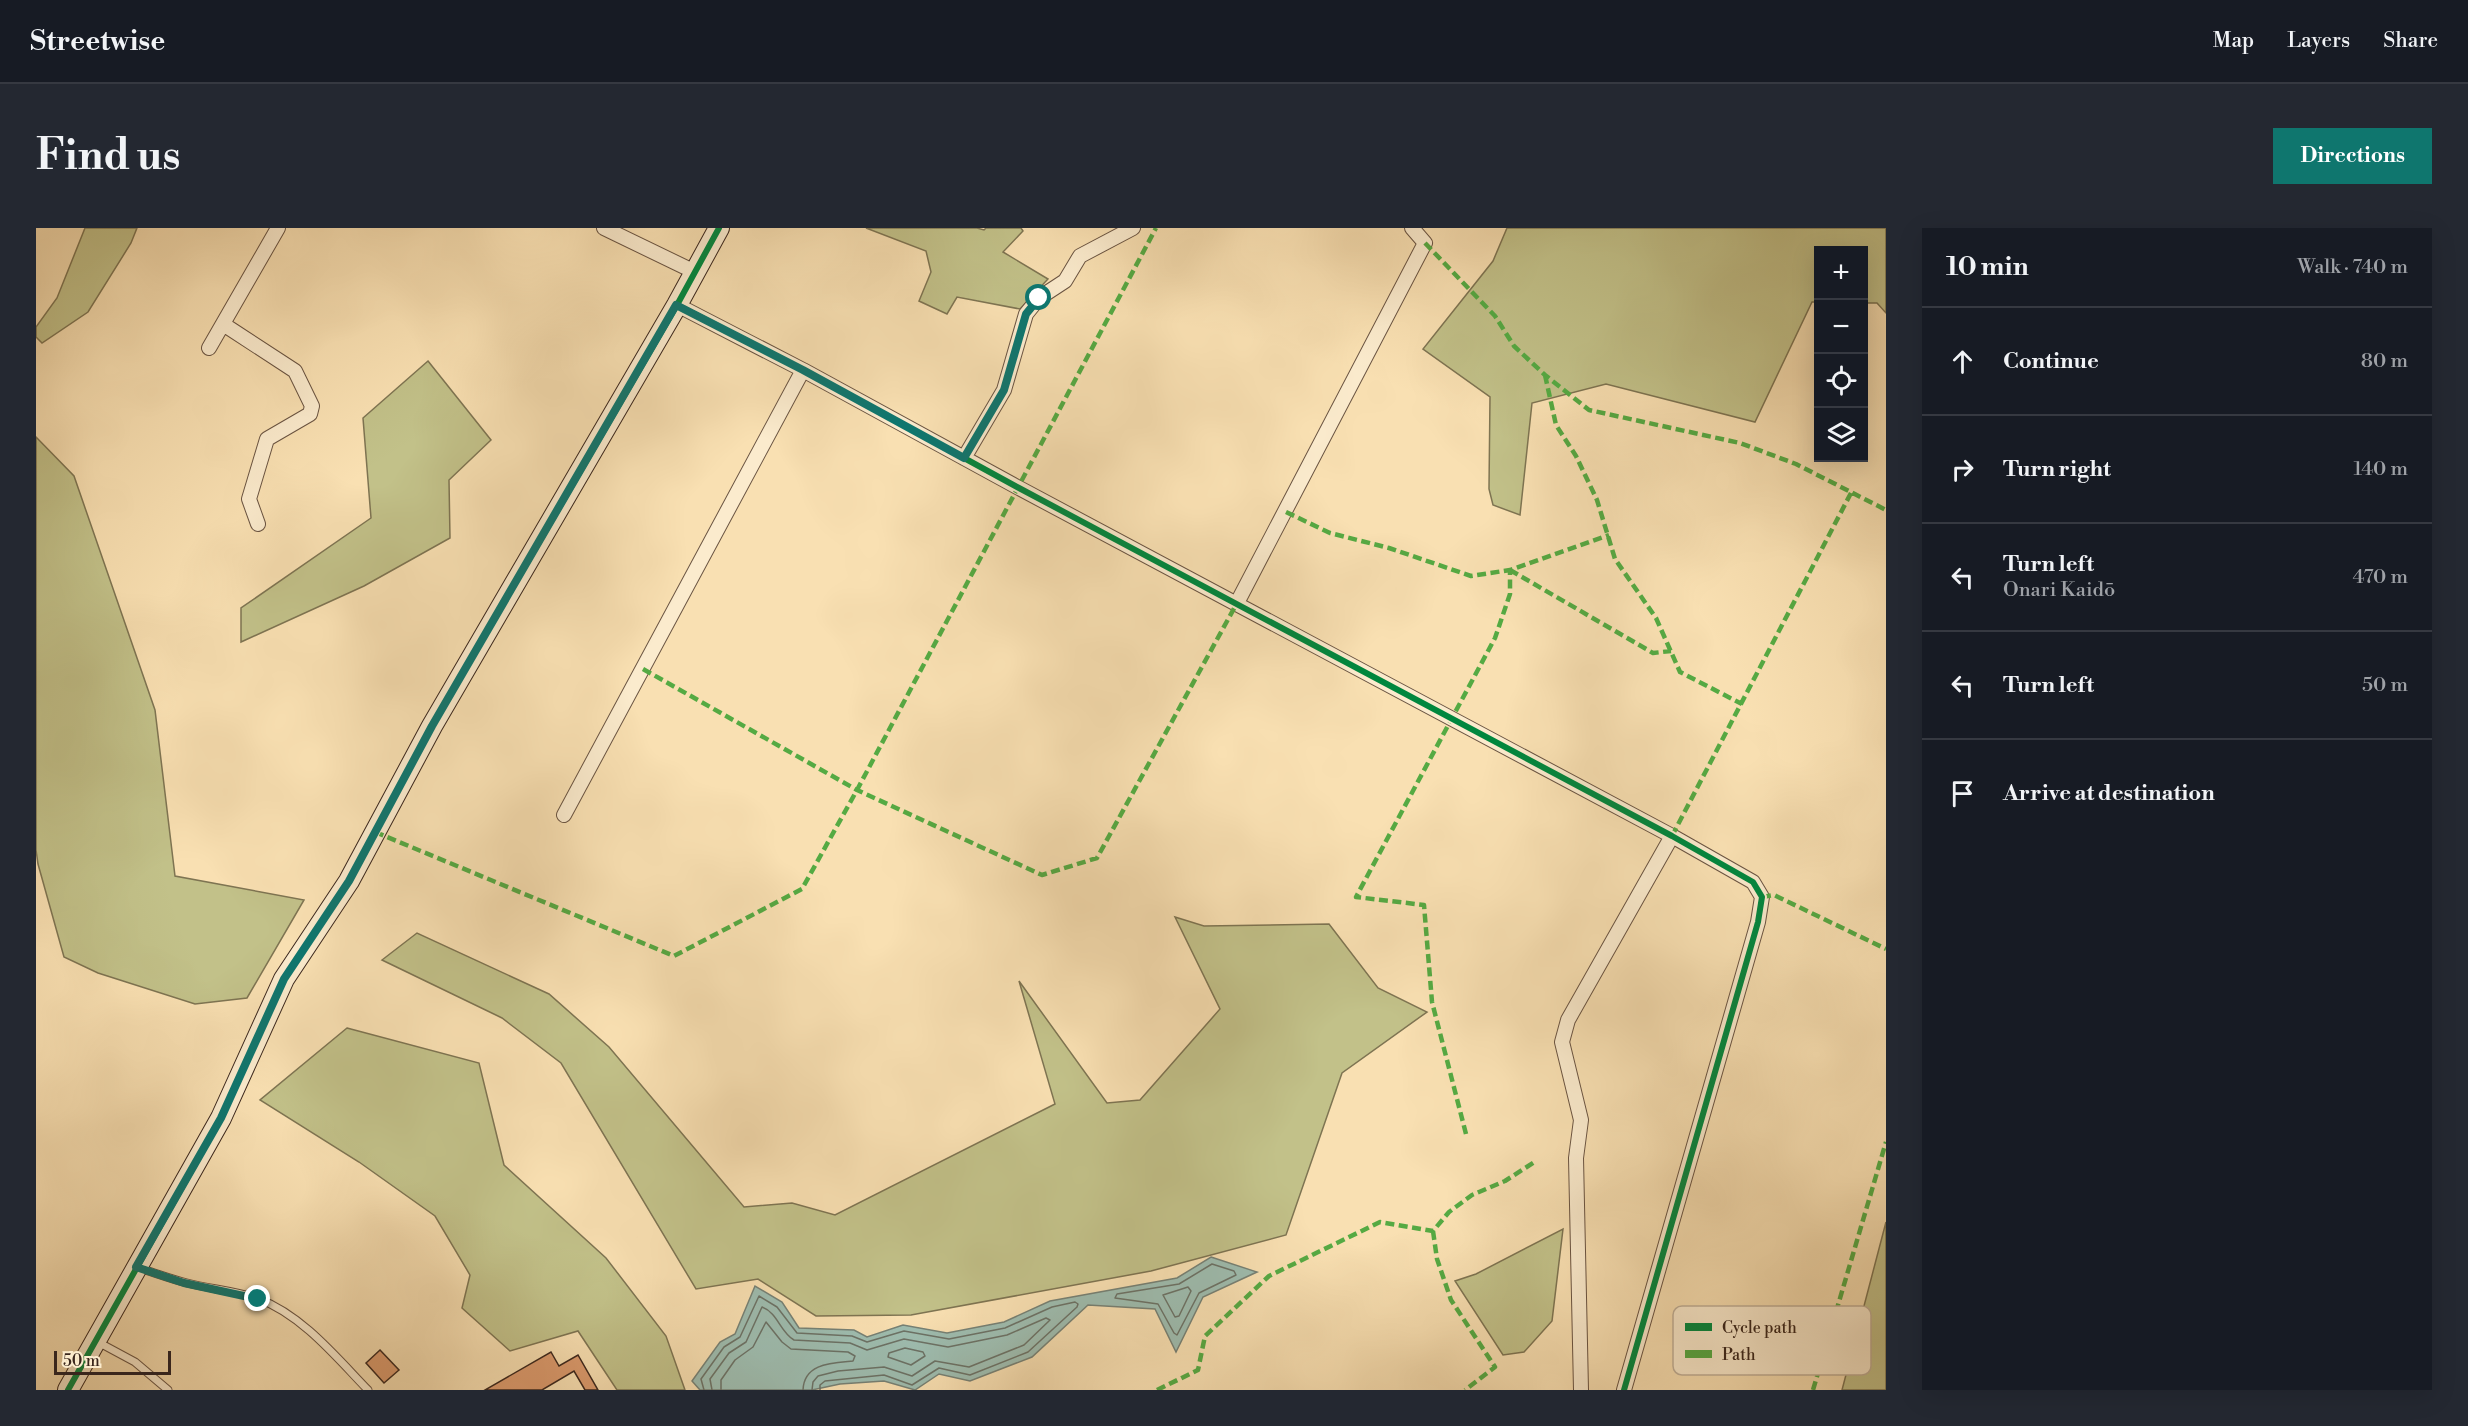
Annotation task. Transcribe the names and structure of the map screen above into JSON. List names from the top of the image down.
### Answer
{
  "legend": ["Cycle path", "Path"],
  "scale_bar": "50 m",
  "page": {
    "header": "Streetwise",
    "nav": ["Map", "Layers", "Share"],
    "buttons": "Directions",
    "title": "Find us",
    "heading": ["10 min", "Walk · 740 m"],
    "map_buttons": ["+", "−"],
    "list": [
      ["Continue", "80 m"],
      ["Turn right", "140 m"],
      ["Turn left", "Onari Kaidō", "470 m"],
      ["Turn left", "50 m"],
      "Arrive at destination"
    ],
    "scale": "50 m"
  }
}
